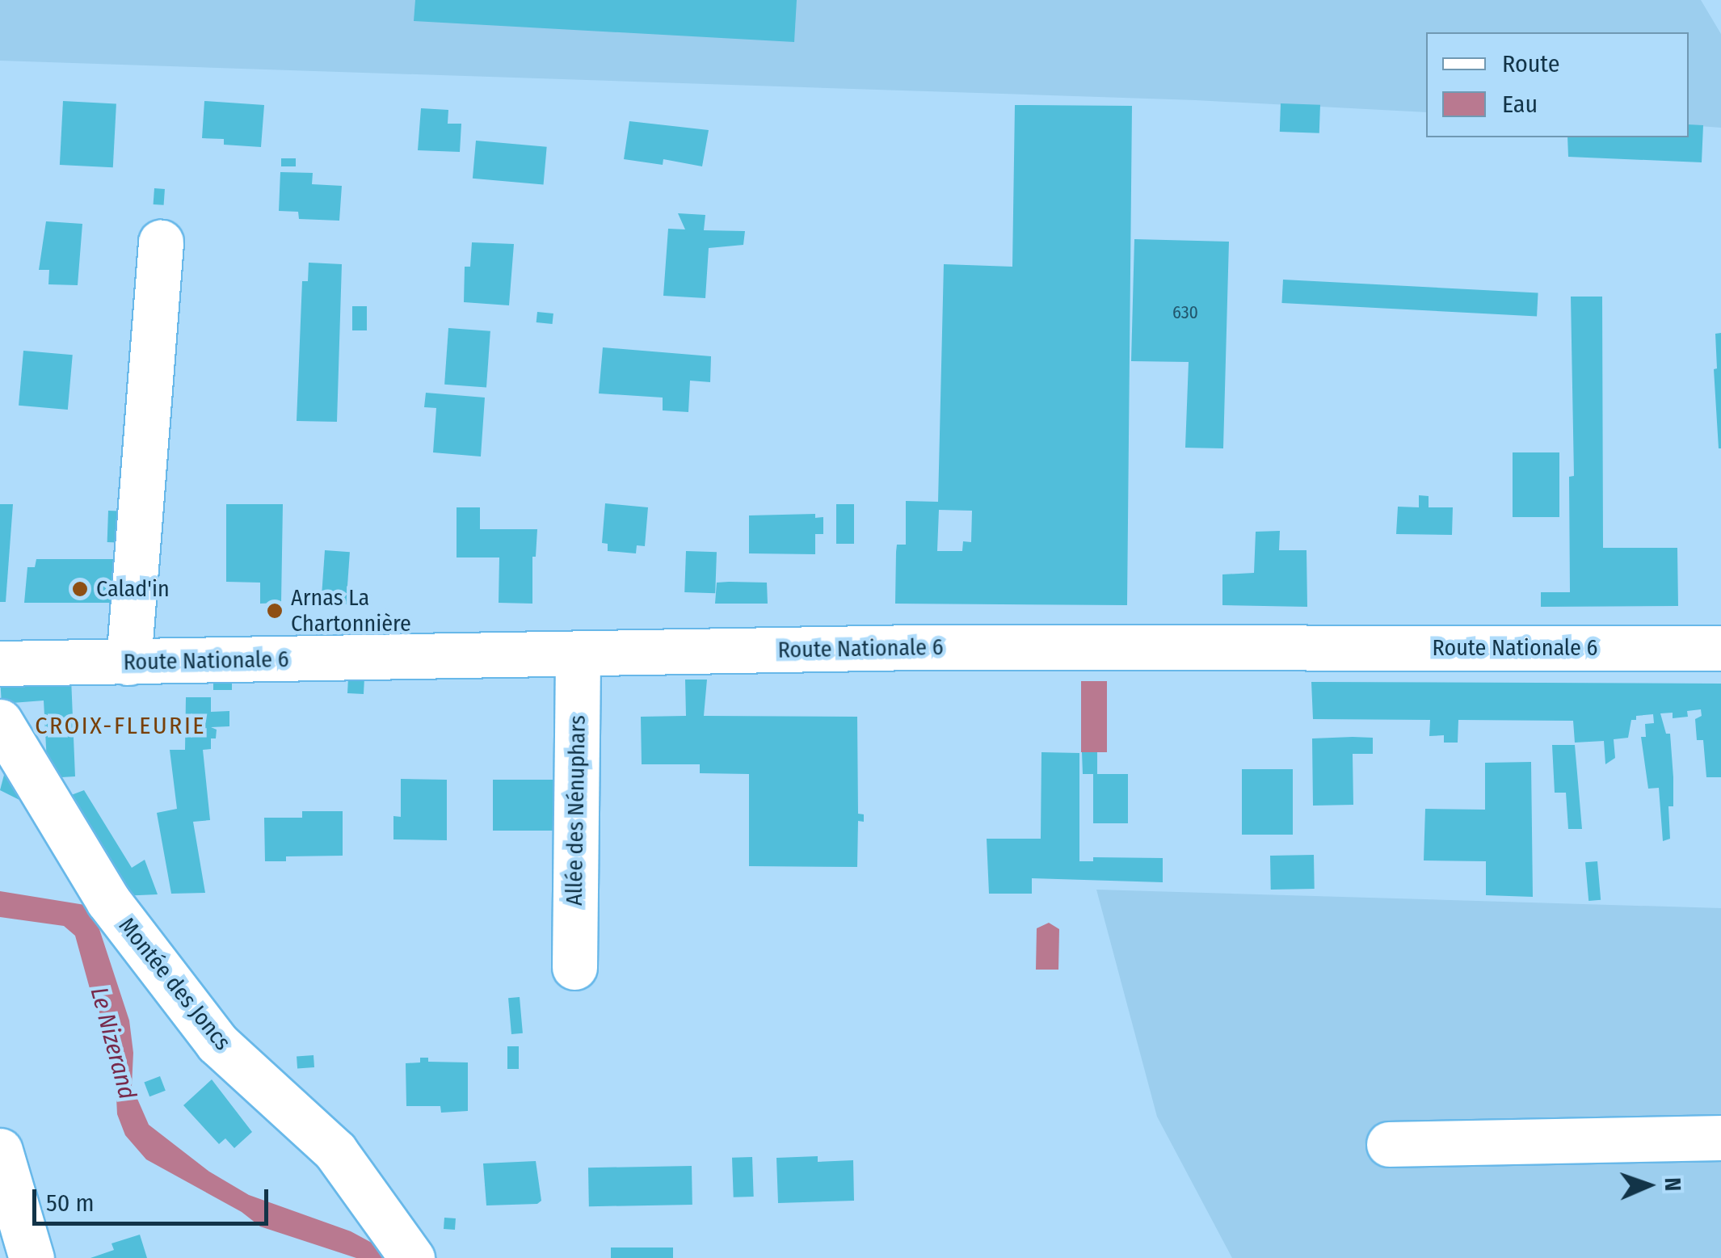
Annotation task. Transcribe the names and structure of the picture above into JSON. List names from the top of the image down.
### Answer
{
  "streets": {
    "main road": ["Route Nationale 6", "Allée des Nénuphars", "Montée des Joncs"]
  },
  "crossings": [
    ["Route Nationale 6", "Allée des Nénuphars"]
  ],
  "districts": ["CROIX-FLEURIE"],
  "water": ["Le Nizerand"],
  "places": ["Calad'in", "Arnas La Chartonnière"],
  "house_numbers": ["630"],
  "legend": ["Route", "Eau"],
  "scale_bar": "50 m",
  "north": "right"
}
